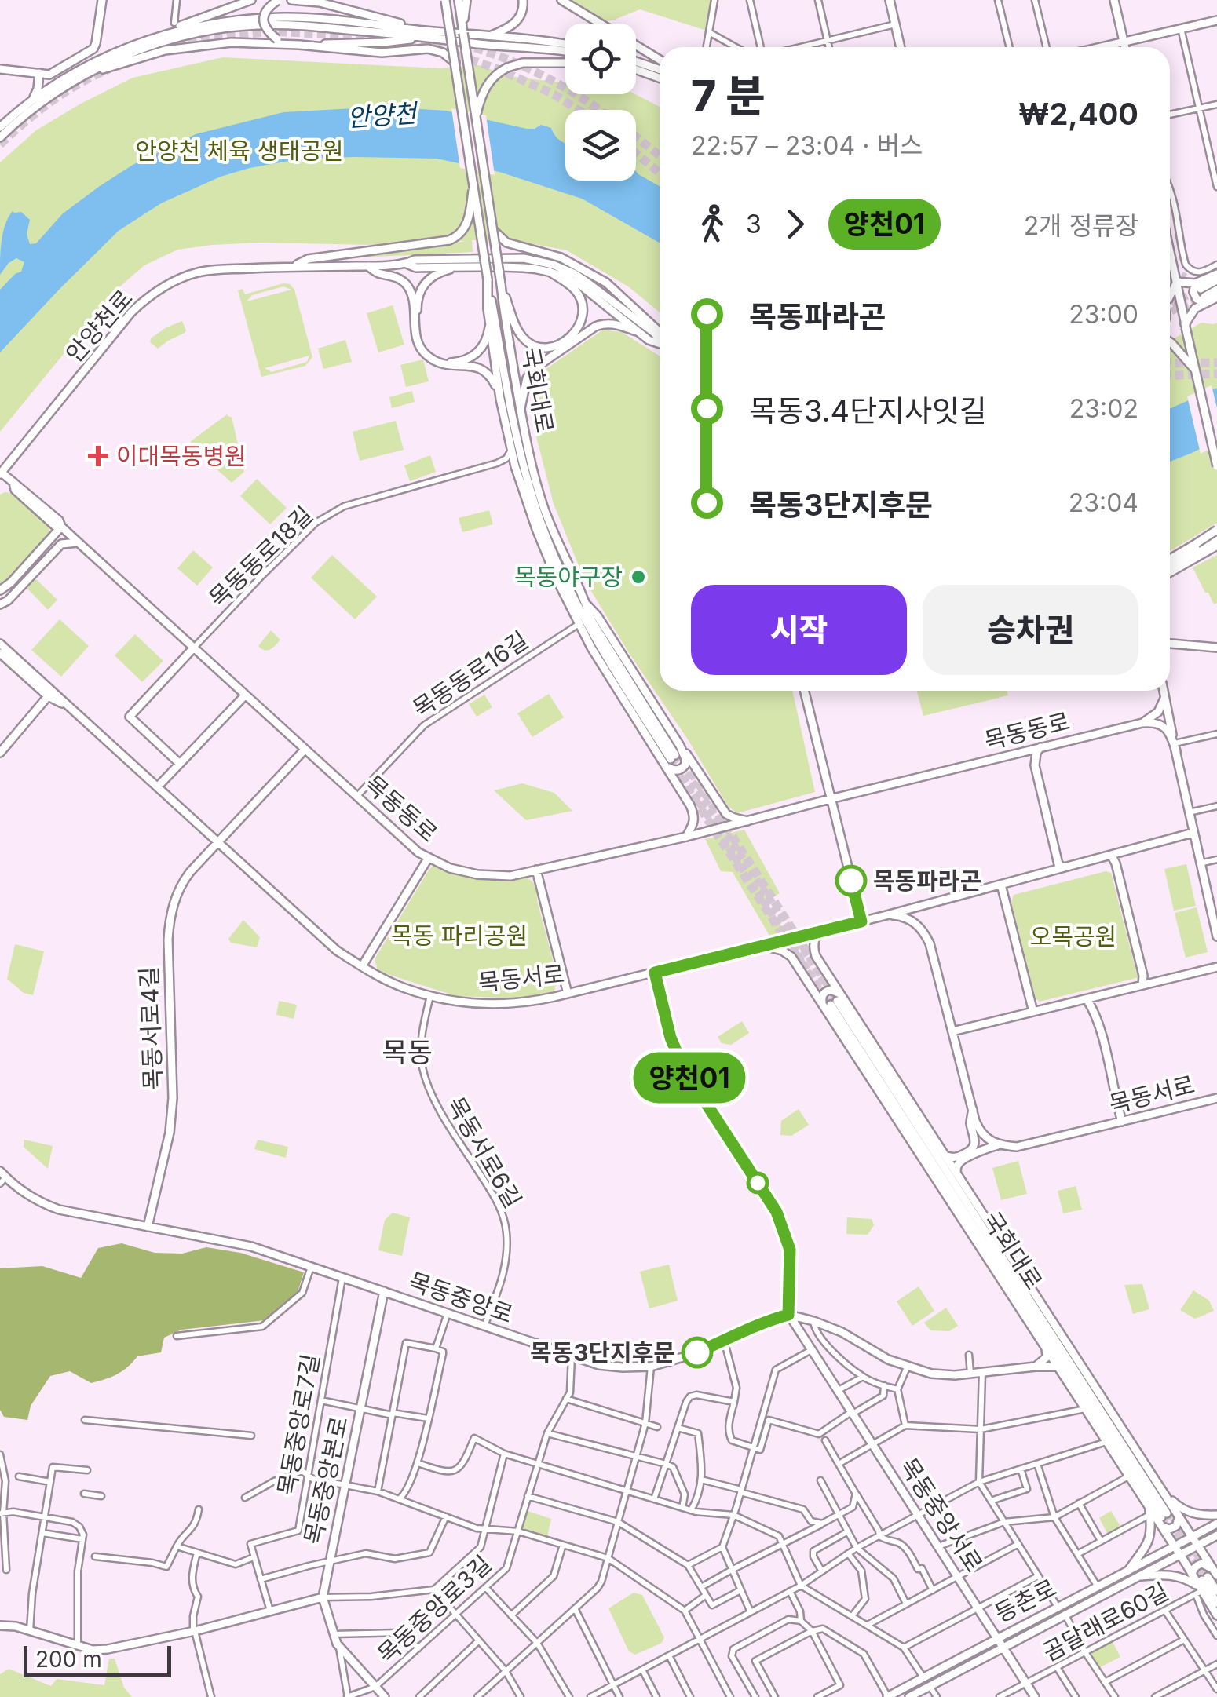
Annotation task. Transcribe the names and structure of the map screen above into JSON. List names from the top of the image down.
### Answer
{
  "streets": {
    "main road": [
      "안양천로",
      "국회대로",
      "목동동로",
      "목동서로",
      "목동서로4길",
      "목동중앙로",
      "목동중앙본로",
      "목동중앙서로",
      "등촌로"
    ],
    "street": [
      "목동동로18길",
      "목동동로16길",
      "목동서로6길",
      "목동중앙로7길",
      "목동중앙로3길",
      "곰달래로60길"
    ]
  },
  "crossings": [
    ["안양천로", "목동동로"],
    ["목동동로18길", "목동동로"],
    ["목동동로16길", "목동동로"],
    ["목동동로", "목동서로4길"],
    ["목동서로", "목동서로4길"],
    ["목동서로", "목동서로6길"],
    ["목동서로4길", "목동중앙로"],
    ["목동서로6길", "목동중앙로"],
    ["목동중앙로", "목동중앙로7길"],
    ["목동중앙로", "목동중앙본로"],
    ["목동중앙로", "목동중앙서로"],
    ["목동중앙로", "목동중앙로3길"],
    ["목동중앙로7길", "목동중앙본로"],
    ["목동중앙서로", "등촌로"],
    ["목동중앙서로", "곰달래로60길"]
  ],
  "districts": ["목동"],
  "water": ["안양천"],
  "parks": ["안양천 체육 생태공원", "목동 파리공원", "오목공원"],
  "places": {
    "health": ["이대목동병원"],
    "other": ["목동야구장", "목동파라곤", "목동3단지후문"]
  },
  "lines": ["bus line 양천01"],
  "scale_bar": "200 m",
  "page": {
    "on_map": "양천01",
    "heading": ["7 분", "22:57 – 23:04 · 버스", "₩2,400"],
    "legs": ["3", "양천01", "2개 정류장"],
    "list": [
      {
        "name": "목동파라곤",
        "value": "23:00"
      },
      {
        "name": "목동3.4단지사잇길",
        "value": "23:02"
      },
      {
        "name": "목동3단지후문",
        "value": "23:04"
      }
    ],
    "buttons": ["시작", "승차권"],
    "scale": "200 m"
  }
}
